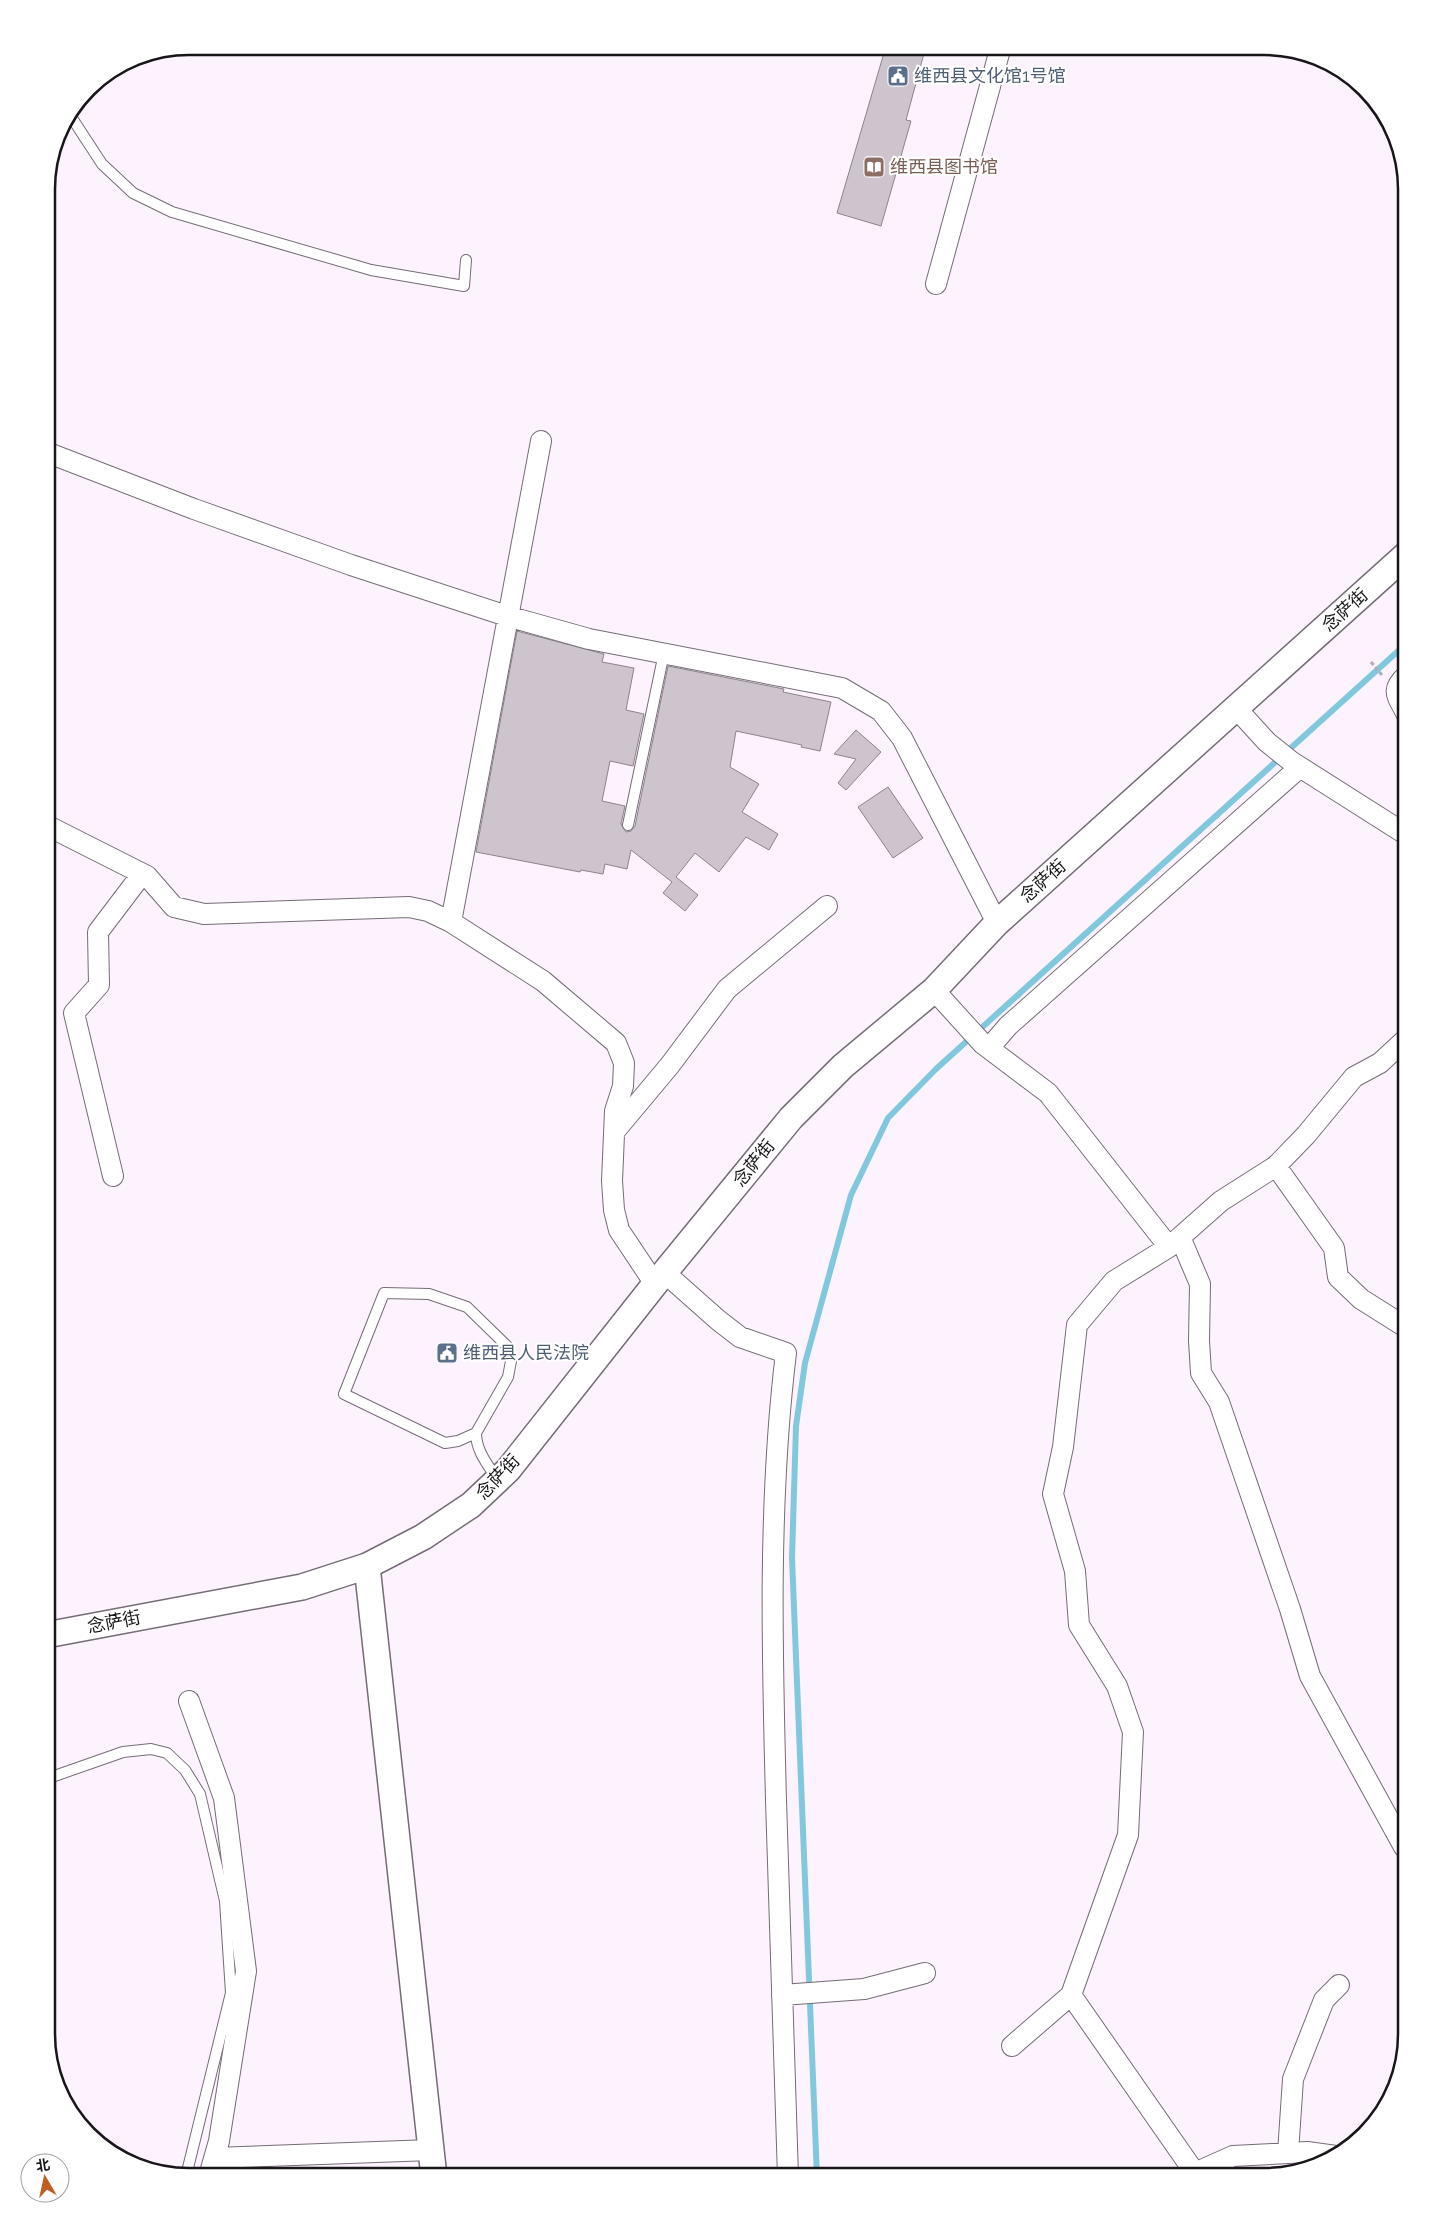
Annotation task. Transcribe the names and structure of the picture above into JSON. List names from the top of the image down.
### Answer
{
  "streets": {
    "street": ["念萨街"]
  },
  "places": {
    "public building": ["维西县文化馆1号馆", "维西县人民法院"],
    "library": ["维西县图书馆"]
  },
  "north": "top"
}
